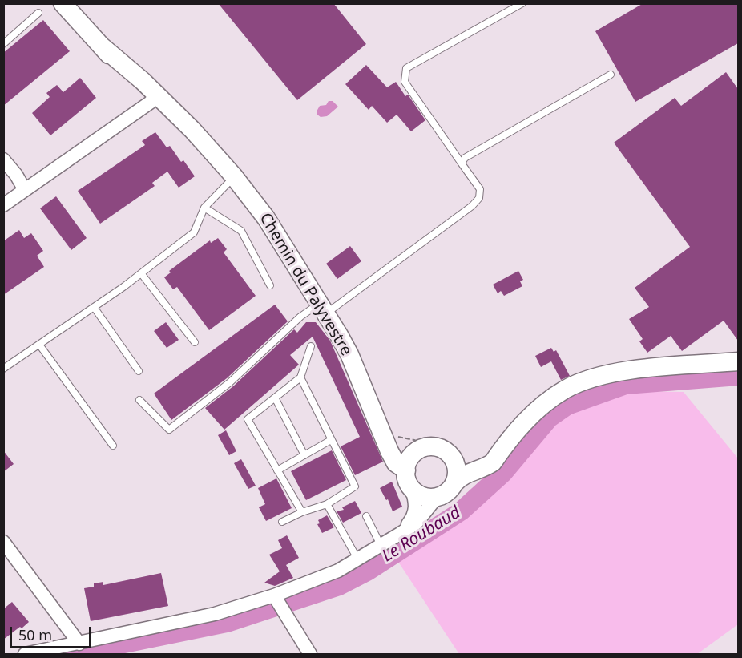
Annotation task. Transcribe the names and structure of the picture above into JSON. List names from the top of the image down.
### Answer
{
  "streets": {
    "street": ["Chemin du Palyvestre"]
  },
  "water": ["Le Roubaud"],
  "scale_bar": "50 m"
}
